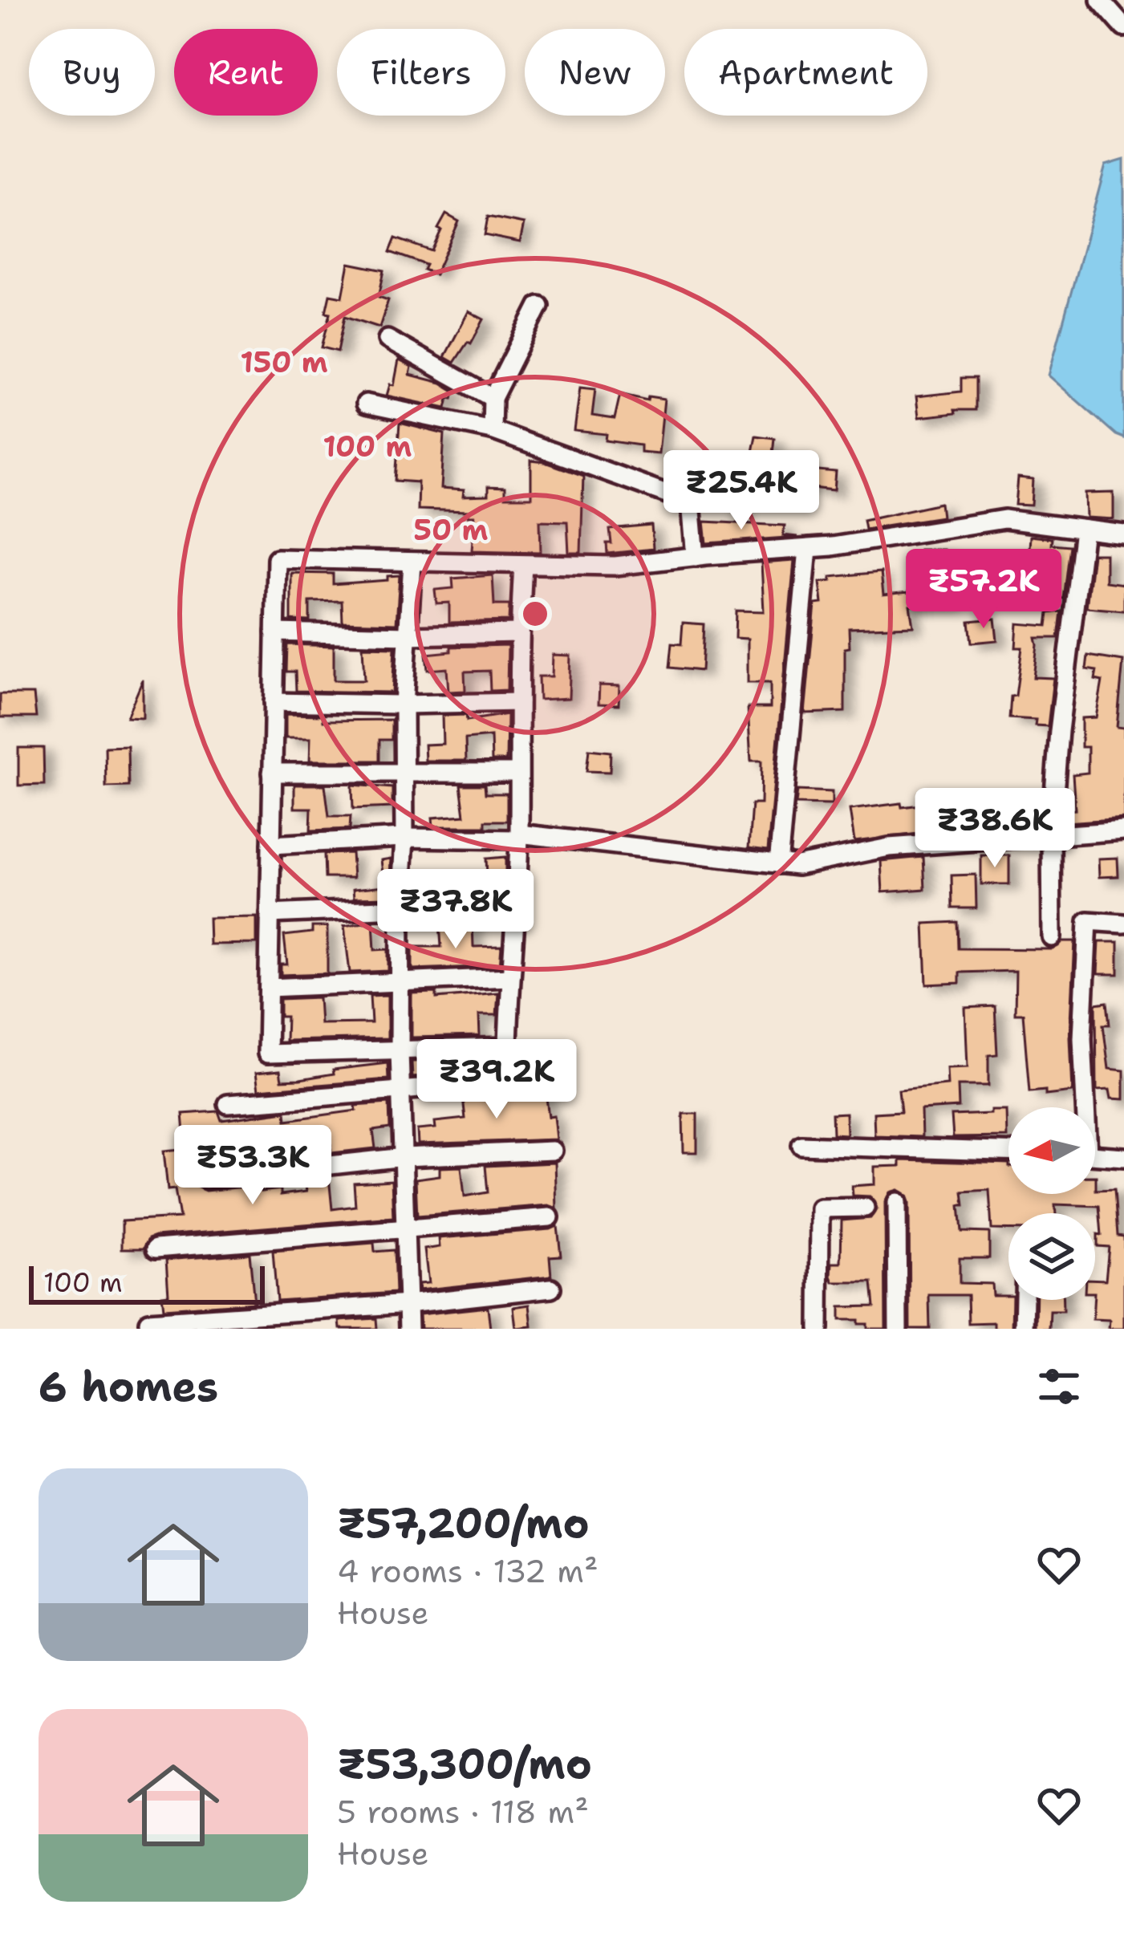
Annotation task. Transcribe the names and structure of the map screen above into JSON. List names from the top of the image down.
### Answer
{
  "scale_bar": "100 m",
  "north": "left",
  "page": {
    "chip": [
      "Buy",
      "Rent",
      "Filters",
      "New",
      "Apartment"
    ],
    "price": [
      "₹25.4K",
      "₹57.2K",
      "₹38.6K",
      "₹37.8K",
      "₹39.2K",
      "₹53.3K"
    ],
    "scale": "100 m",
    "heading": "6 homes",
    "list": [
      {
        "name": "₹57,200/mo",
        "note": "4 rooms · 132 m² · House"
      },
      {
        "name": "₹53,300/mo",
        "note": "5 rooms · 118 m² · House"
      }
    ]
  },
  "rings": ["150 m", "100 m", "50 m"]
}
